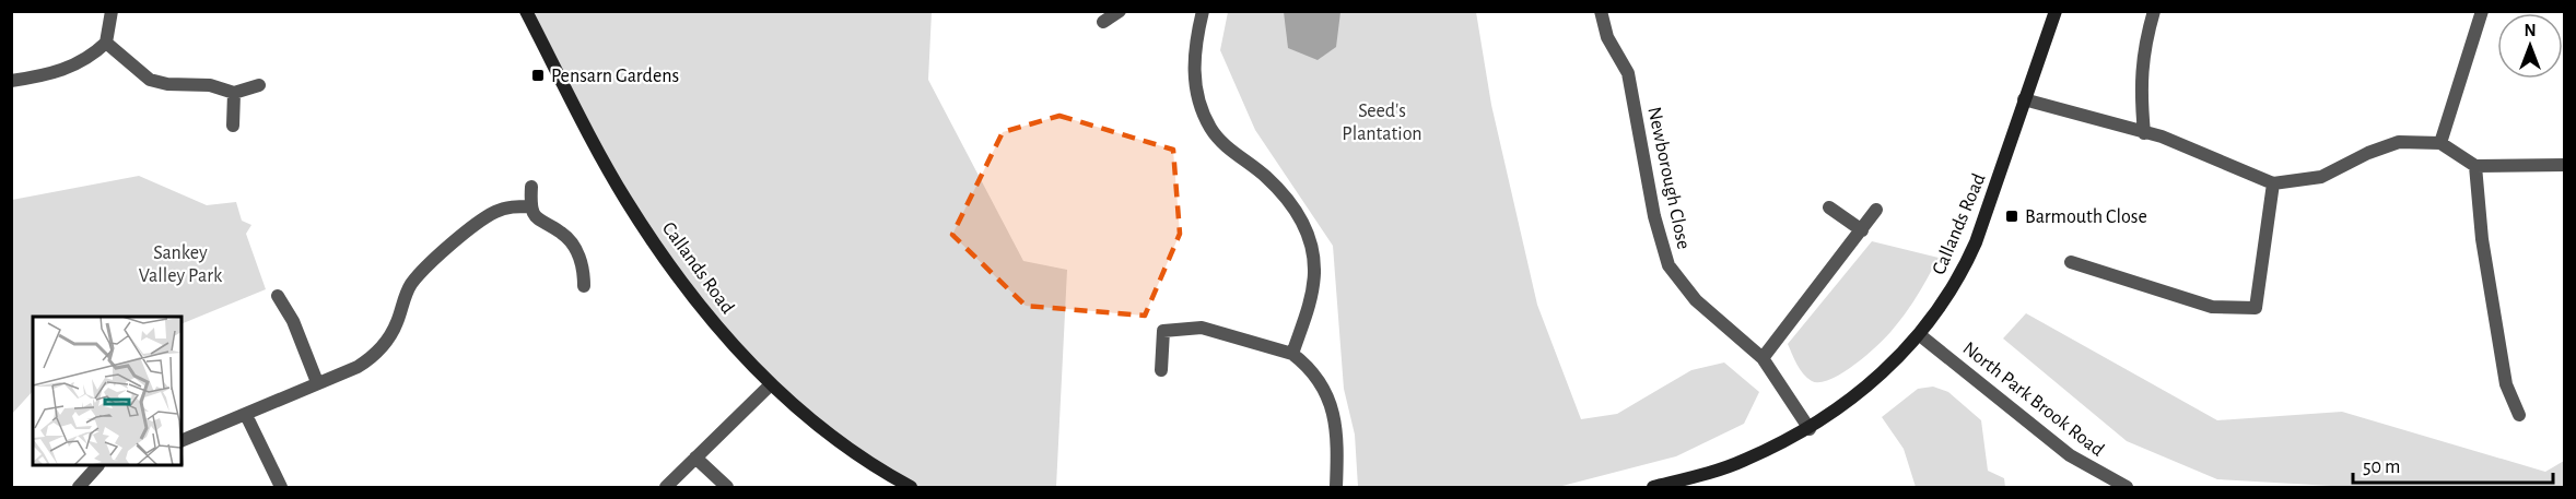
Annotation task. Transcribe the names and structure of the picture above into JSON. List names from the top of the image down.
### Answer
{
  "streets": {
    "street": ["Newborough Close", "Callands Road", "North Park Brook Road"]
  },
  "crossings": [
    ["Newborough Close", "Callands Road"],
    ["Callands Road", "North Park Brook Road"]
  ],
  "parks": ["Seed's Plantation", "Sankey Valley Park"],
  "places": {
    "transit": ["Pensarn Gardens", "Barmouth Close"]
  },
  "scale_bar": "50 m",
  "north": "top"
}
